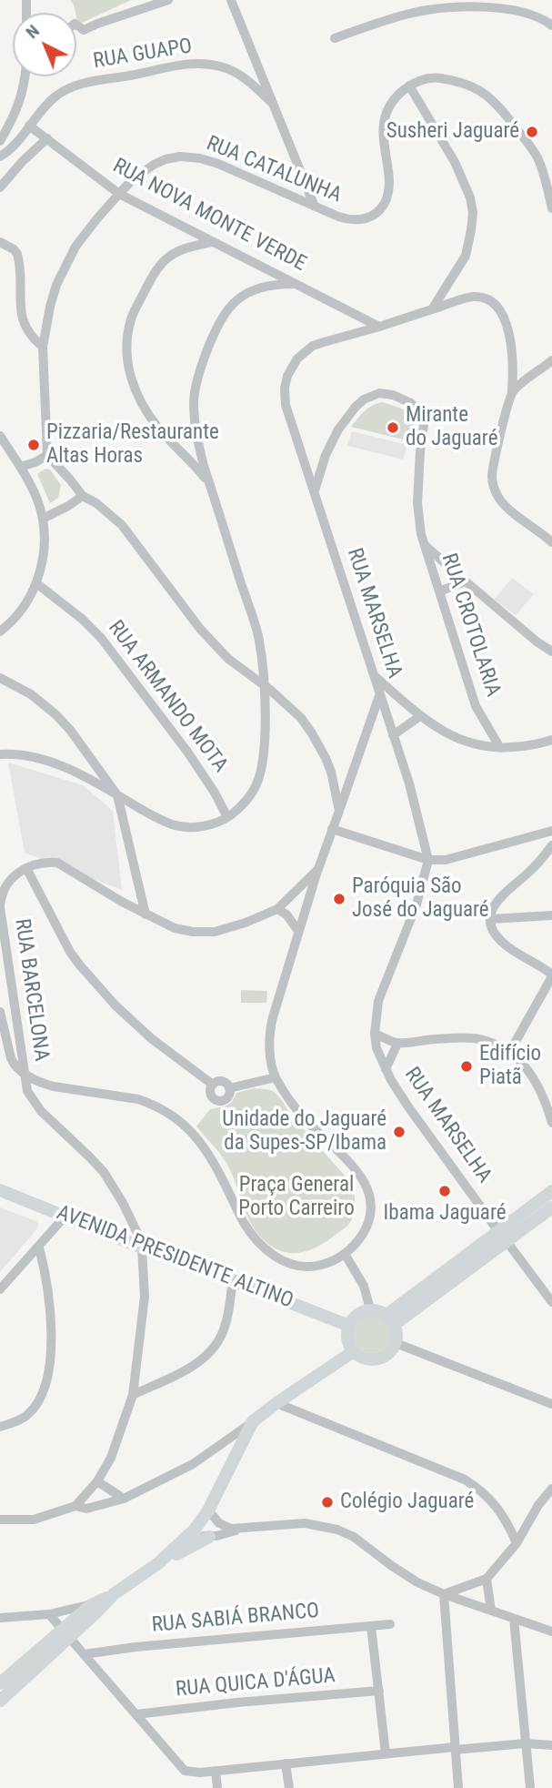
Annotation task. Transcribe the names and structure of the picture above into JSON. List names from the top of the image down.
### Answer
{
  "streets": {
    "main road": ["AVENIDA PRESIDENTE ALTINO"],
    "street": [
      "RUA GUAPO",
      "RUA CATALUNHA",
      "RUA NOVA MONTE VERDE",
      "RUA MARSELHA",
      "RUA CROTOLARIA",
      "RUA ARMANDO MOTA",
      "RUA BARCELONA",
      "RUA SABIÁ BRANCO",
      "RUA QUICA D'ÁGUA"
    ]
  },
  "crossings": [
    ["RUA GUAPO", "RUA NOVA MONTE VERDE"],
    ["RUA CATALUNHA", "RUA NOVA MONTE VERDE"],
    ["RUA NOVA MONTE VERDE", "RUA MARSELHA"],
    ["RUA MARSELHA", "RUA CROTOLARIA"],
    ["RUA BARCELONA", "AVENIDA PRESIDENTE ALTINO"]
  ],
  "parks": ["Praça General Porto Carreiro"],
  "places": [
    "Susheri Jaguaré",
    "Mirante do Jaguaré",
    "Pizzaria/Restaurante Altas Horas",
    "Paróquia São José do Jaguaré",
    "Edifício Piatã",
    "Unidade do Jaguaré da Supes-SP/Ibama",
    "Ibama Jaguaré",
    "Colégio Jaguaré"
  ],
  "north": "top left"
}
